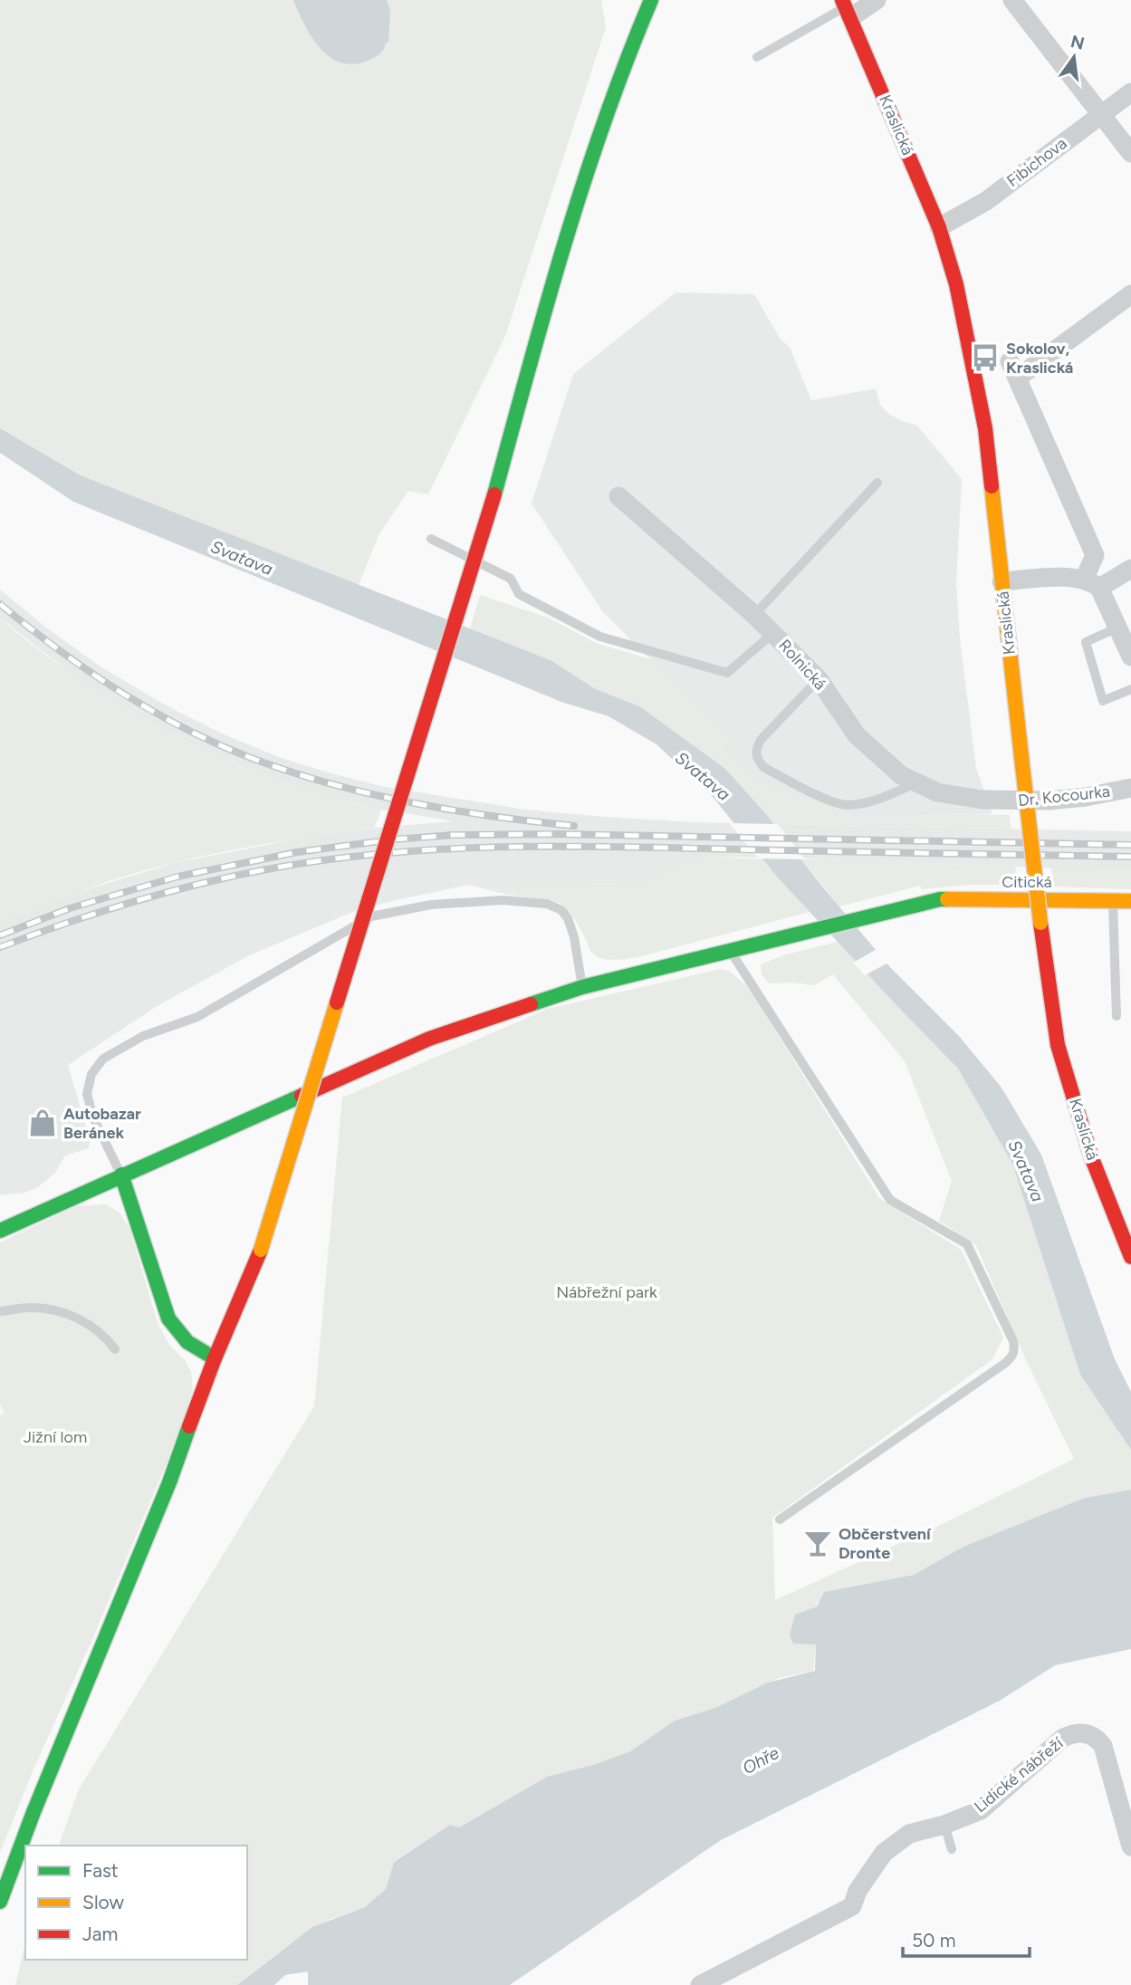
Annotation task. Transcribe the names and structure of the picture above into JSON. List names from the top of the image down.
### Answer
{
  "streets": {
    "street": [
      "Kraslická",
      "Fibichova",
      "Rolnická",
      "Dr. Kocourka",
      "Citická",
      "Lidické nábřeží"
    ]
  },
  "crossings": [
    ["Kraslická", "Fibichova"],
    ["Rolnická", "Dr. Kocourka"]
  ],
  "water": ["Svatava", "Ohře"],
  "parks": ["Nábřežní park", "Jižní lom"],
  "places": {
    "bus stop": ["Sokolov, Kraslická"],
    "shop": ["Autobazar Beránek"],
    "bar": ["Občerstvení Dronte"]
  },
  "legend": ["Fast", "Slow", "Jam"],
  "scale_bar": "50 m",
  "north": "top"
}
